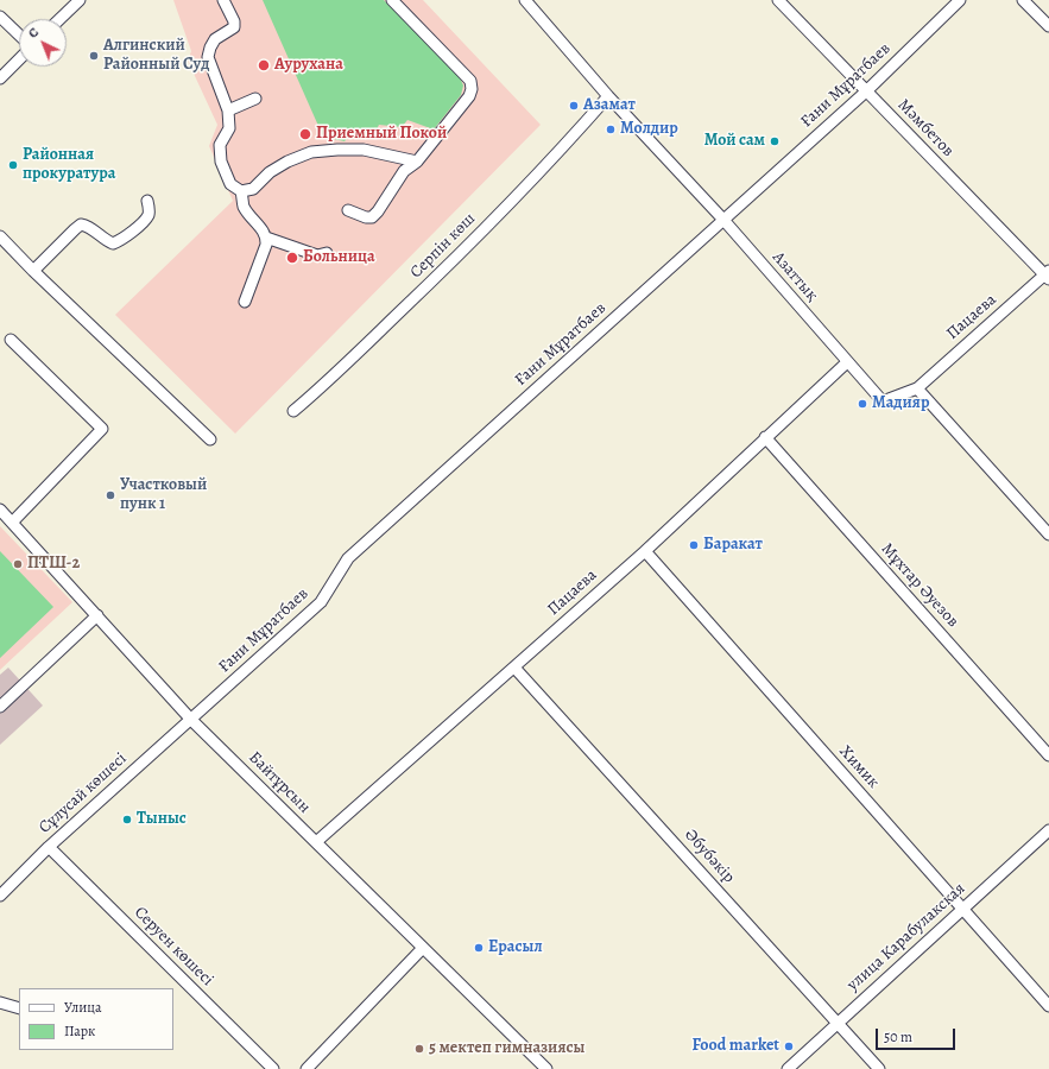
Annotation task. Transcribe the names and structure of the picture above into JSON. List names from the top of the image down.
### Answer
{
  "streets": {
    "street": [
      "Ғани Мұратбаев",
      "Мәмбетов",
      "Серпін көш",
      "Азаттық",
      "Пацаева",
      "Мұхтар Әуезов",
      "Химик",
      "Байтұрсын",
      "Сұлусай көшесі",
      "Әбубәкір",
      "улица Карабулакская",
      "Серуен көшесі"
    ]
  },
  "crossings": [
    ["Ғани Мұратбаев", "Мәмбетов"],
    ["Ғани Мұратбаев", "Азаттық"],
    ["Ғани Мұратбаев", "Байтұрсын"],
    ["Ғани Мұратбаев", "Сұлусай көшесі"],
    ["Мәмбетов", "Пацаева"],
    ["Серпін көш", "Азаттық"],
    ["Азаттық", "Пацаева"],
    ["Пацаева", "Мұхтар Әуезов"],
    ["Пацаева", "Химик"],
    ["Пацаева", "Байтұрсын"],
    ["Пацаева", "Әбубәкір"],
    ["Химик", "улица Карабулакская"],
    ["Байтұрсын", "Сұлусай көшесі"],
    ["Сұлусай көшесі", "Серуен көшесі"],
    ["Әбубәкір", "улица Карабулакская"]
  ],
  "places": [
    "Алгинский Районный Суд",
    "Аурухана",
    "Азамат",
    "Молдир",
    "Приемный Покой",
    "Мой сам",
    "Районная прокуратура",
    "Больница",
    "Мадияр",
    "Участковый пунк 1",
    "Баракат",
    "ПТШ-2",
    "Тыныс",
    "Ерасыл",
    "Food market",
    "5 мектеп гимназиясы"
  ],
  "legend": ["Улица", "Парк"],
  "scale_bar": "50 m",
  "north": "top left"
}
